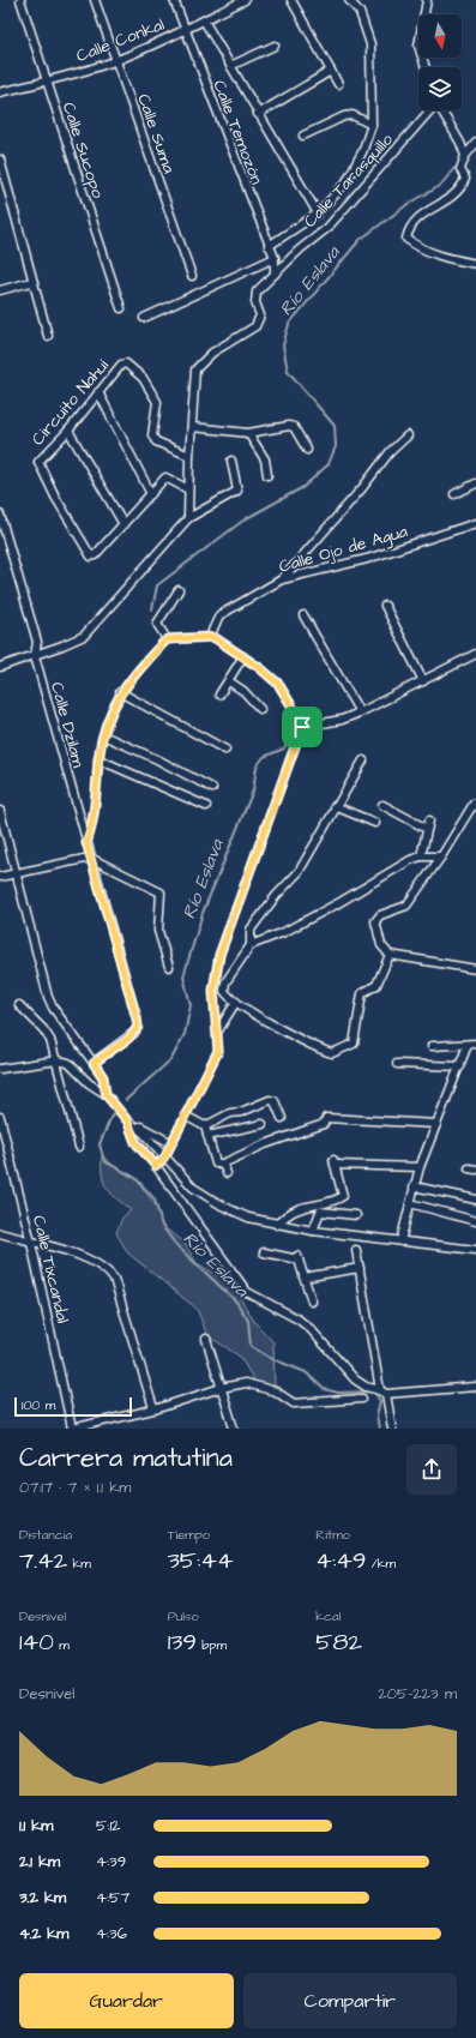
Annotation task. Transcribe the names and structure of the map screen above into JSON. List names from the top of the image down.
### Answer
{
  "streets": {
    "street": [
      "Calle Conkal",
      "Calle Temozón",
      "Calle Suma",
      "Calle Sucopo",
      "Calle Tarasquillo",
      "Circuito Nahuí",
      "Calle Ojo de Agua",
      "Calle Dzilam",
      "Calle Tixcandal"
    ]
  },
  "crossings": [
    ["Calle Conkal", "Calle Temozón"],
    ["Calle Conkal", "Calle Suma"],
    ["Calle Conkal", "Calle Sucopo"],
    ["Calle Temozón", "Calle Tarasquillo"],
    ["Calle Tarasquillo", "Circuito Nahuí"]
  ],
  "water": ["Río Eslava"],
  "scale_bar": "100 m",
  "north": "bottom",
  "page": {
    "scale": "100 m",
    "heading": ["Carrera matutina", "07:17 · 7 × 1.1 km"],
    "stats": [
      ["Distancia", "7.42 km"],
      ["Tiempo", "35:44"],
      ["Ritmo", "4:49 /km"],
      ["Desnivel", "140 m"],
      ["Pulso", "139 bpm"],
      ["kcal", "582"]
    ],
    "chart": ["Desnivel", "205–223 m"],
    "list": [
      {
        "name": "1.1 km",
        "note": "5:12"
      },
      {
        "name": "2.1 km",
        "note": "4:39"
      },
      {
        "name": "3.2 km",
        "note": "4:57"
      },
      {
        "name": "4.2 km",
        "note": "4:36"
      }
    ],
    "buttons": ["Guardar", "Compartir"]
  }
}
